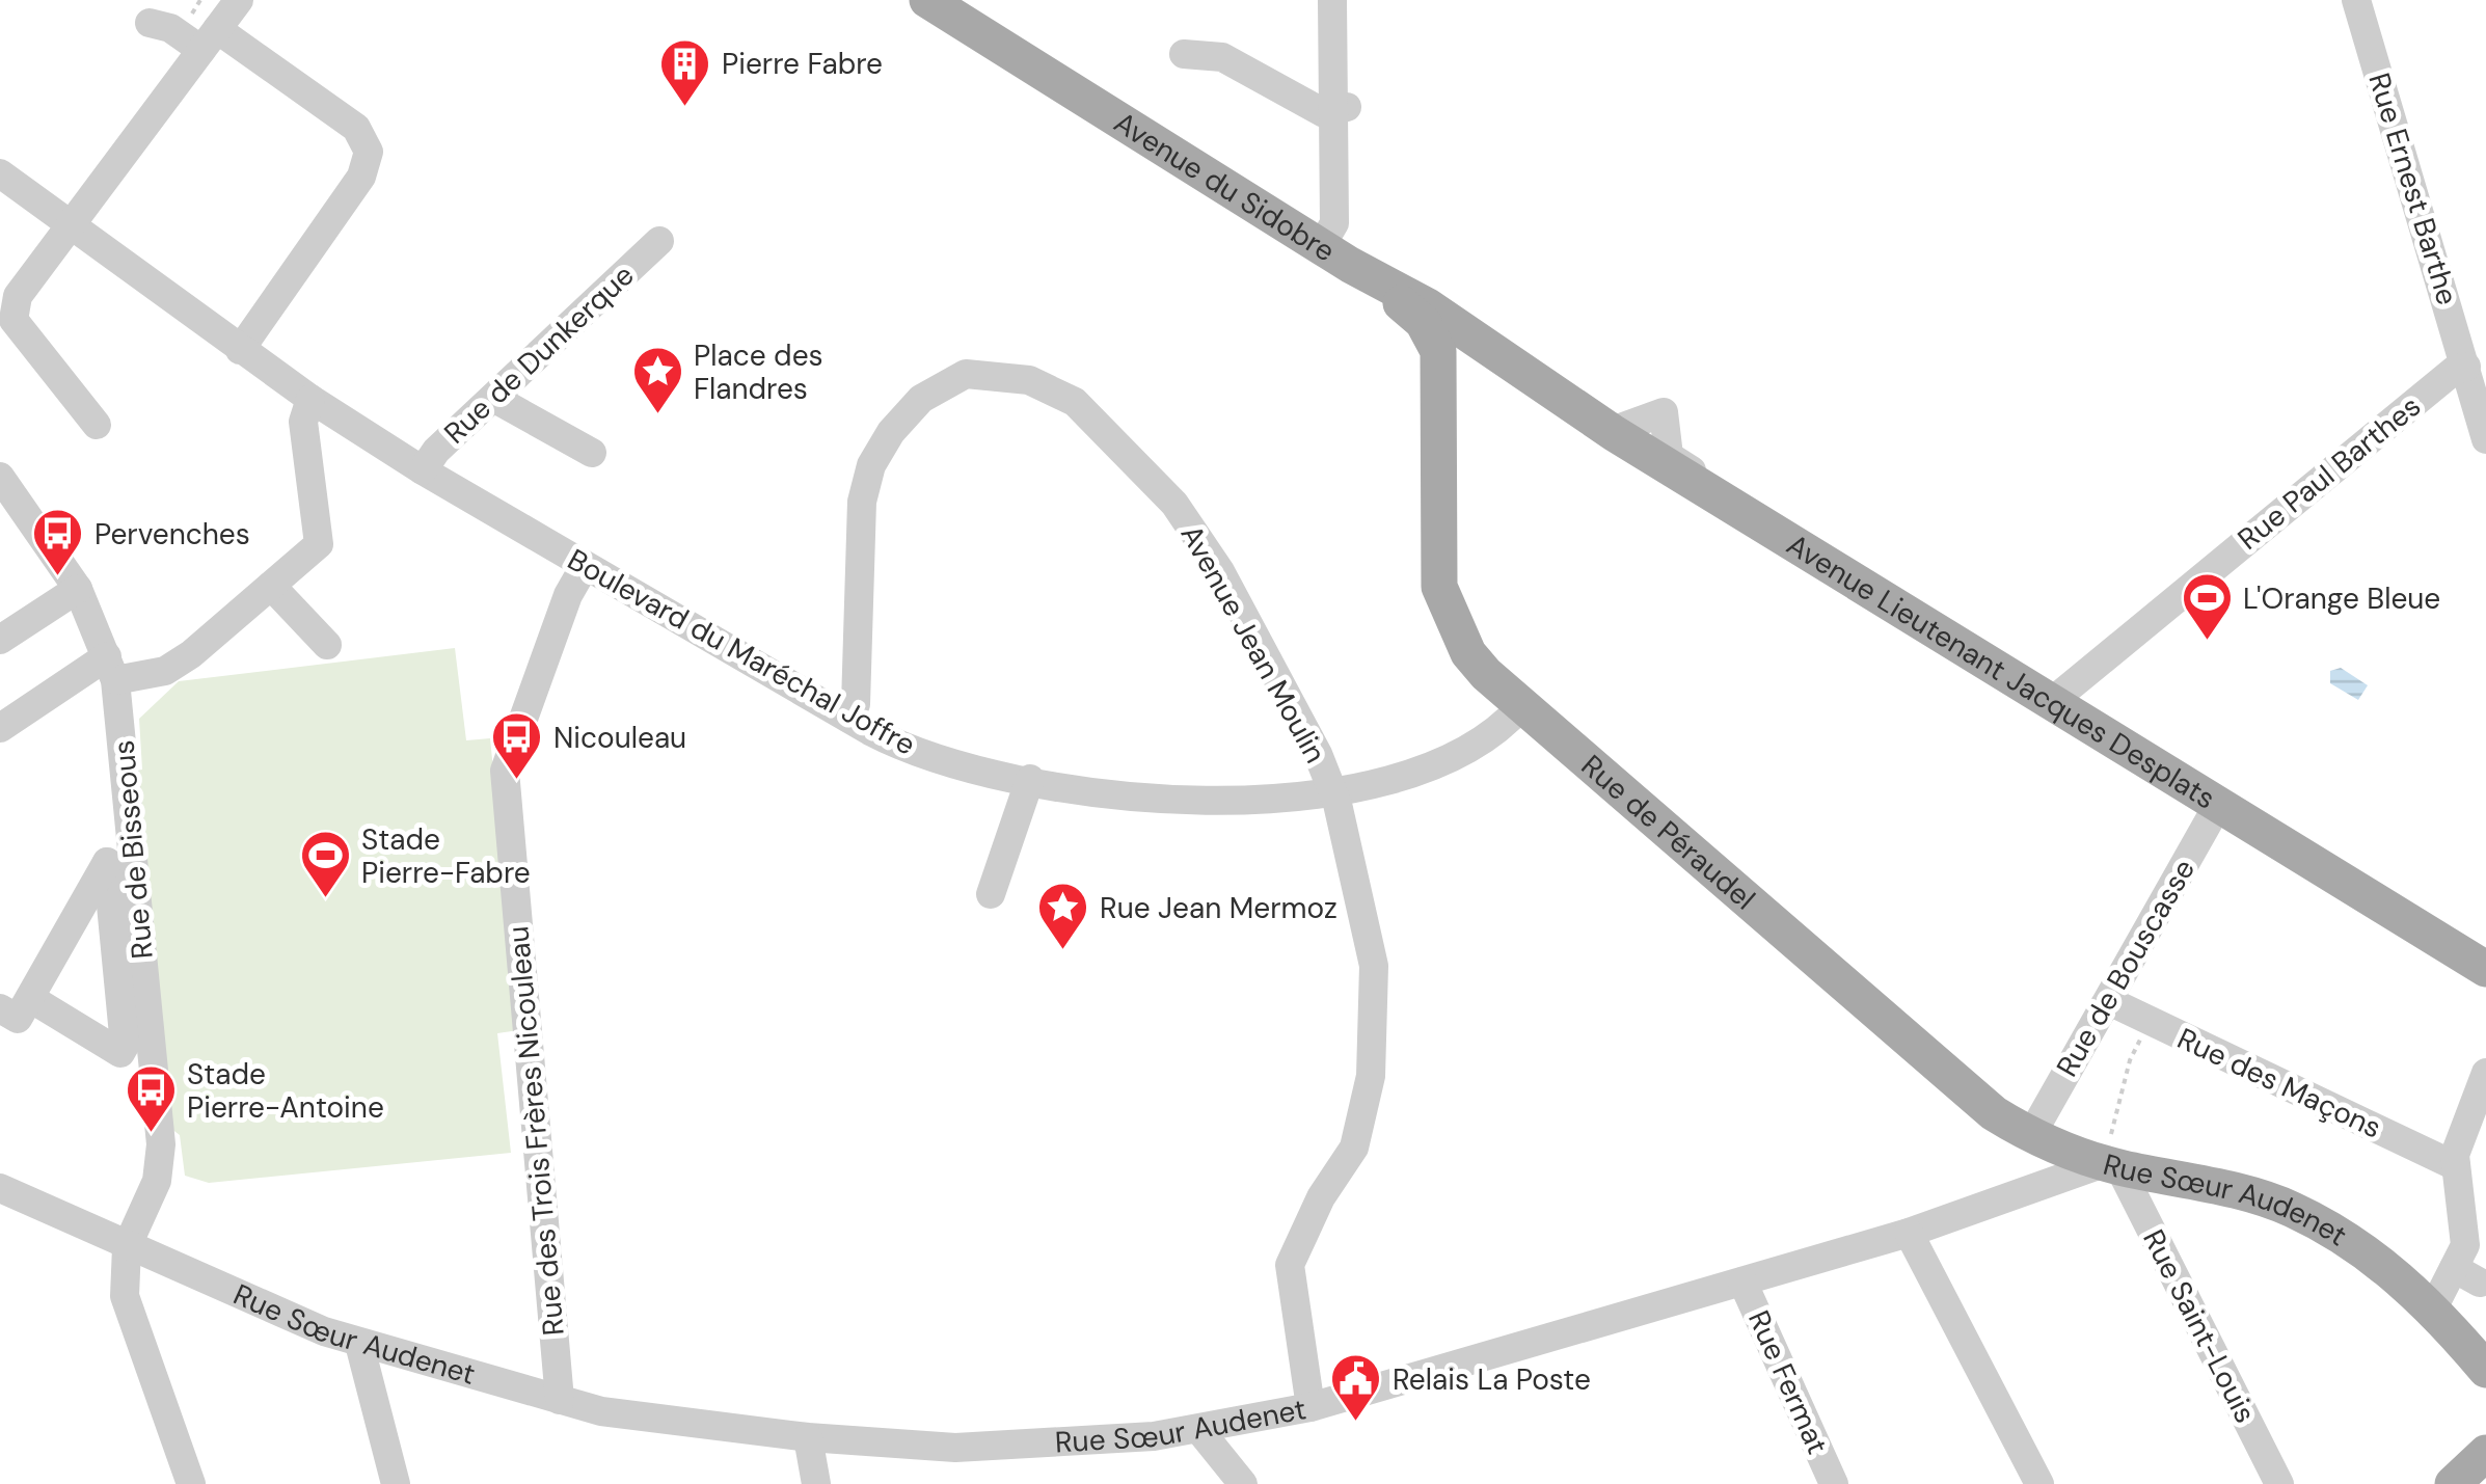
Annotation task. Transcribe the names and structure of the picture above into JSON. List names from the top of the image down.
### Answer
{
  "streets": {
    "main road": [
      "Avenue du Sidobre",
      "Avenue Lieutenant Jacques Desplats",
      "Rue de Péraudel",
      "Rue Sœur Audenet"
    ],
    "street": [
      "Rue Ernest Barthe",
      "Rue de Dunkerque",
      "Rue Paul Barthes",
      "Avenue Jean Moulin",
      "Boulevard du Maréchal Joffre",
      "Rue de Bisseous",
      "Rue de Bouscasse",
      "Rue des Maçons",
      "Rue des Trois Frères Nicouleau",
      "Rue Saint-Louis",
      "Rue Fermat"
    ]
  },
  "crossings": [
    ["Avenue du Sidobre", "Avenue Lieutenant Jacques Desplats"],
    ["Avenue du Sidobre", "Rue de Péraudel"],
    ["Rue Ernest Barthe", "Rue Paul Barthes"],
    ["Rue de Dunkerque", "Boulevard du Maréchal Joffre"],
    ["Rue Paul Barthes", "Avenue Lieutenant Jacques Desplats"],
    ["Avenue Jean Moulin", "Boulevard du Maréchal Joffre"],
    ["Avenue Jean Moulin", "Rue Sœur Audenet"],
    ["Boulevard du Maréchal Joffre", "Rue de Péraudel"],
    ["Boulevard du Maréchal Joffre", "Rue des Trois Frères Nicouleau"],
    ["Avenue Lieutenant Jacques Desplats", "Rue de Bouscasse"],
    ["Rue de Péraudel", "Rue de Bouscasse"],
    ["Rue de Péraudel", "Rue Sœur Audenet"],
    ["Rue de Péraudel", "Rue Saint-Louis"],
    ["Rue de Bisseous", "Rue Sœur Audenet"],
    ["Rue de Bouscasse", "Rue des Maçons"],
    ["Rue des Trois Frères Nicouleau", "Rue Sœur Audenet"],
    ["Rue Sœur Audenet", "Rue Saint-Louis"],
    ["Rue Sœur Audenet", "Rue Fermat"]
  ],
  "places": {
    "building": ["Pierre Fabre"],
    "place": ["Place des Flandres", "Rue Jean Mermoz"],
    "bus stop": ["Pervenches", "Nicouleau", "Stade Pierre-Antoine"],
    "sports": ["L'Orange Bleue", "Stade Pierre-Fabre"],
    "public building": ["Relais La Poste"]
  }
}
